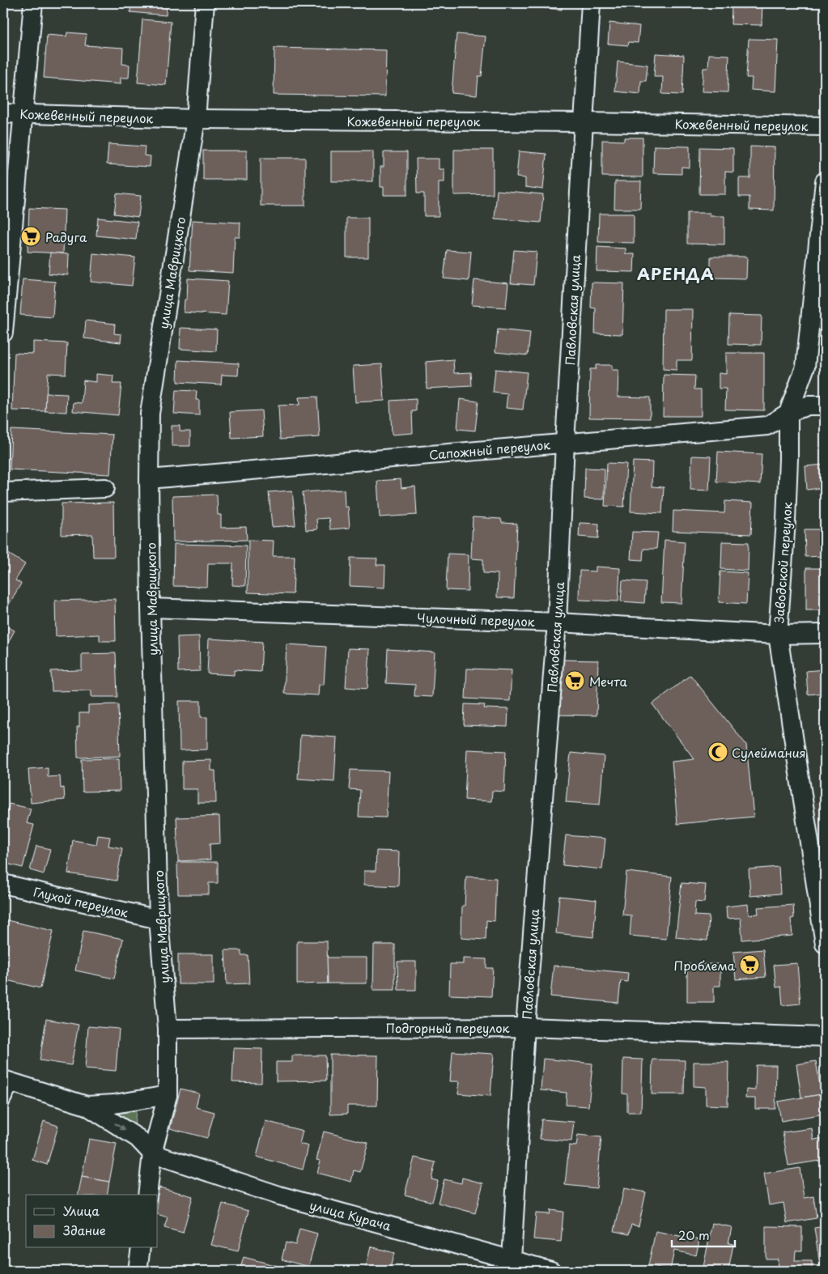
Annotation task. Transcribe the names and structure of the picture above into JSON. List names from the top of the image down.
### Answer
{
  "streets": {
    "street": [
      "Кожевенный переулок",
      "улица Маврицкого",
      "Павловская улица",
      "Сапожный переулок",
      "Заводской переулок",
      "Чулочный переулок",
      "Глухой переулок",
      "Подгорный переулок",
      "улица Курача"
    ]
  },
  "crossings": [
    ["Кожевенный переулок", "улица Маврицкого"],
    ["Кожевенный переулок", "Павловская улица"],
    ["улица Маврицкого", "Сапожный переулок"],
    ["улица Маврицкого", "Чулочный переулок"],
    ["улица Маврицкого", "Глухой переулок"],
    ["улица Маврицкого", "Подгорный переулок"],
    ["улица Маврицкого", "улица Курача"],
    ["Павловская улица", "Сапожный переулок"],
    ["Павловская улица", "Чулочный переулок"],
    ["Павловская улица", "Подгорный переулок"],
    ["Павловская улица", "улица Курача"],
    ["Сапожный переулок", "Заводской переулок"],
    ["Заводской переулок", "Чулочный переулок"]
  ],
  "districts": ["АРЕНДА"],
  "places": {
    "supermarket": ["Радуга", "Мечта", "Проблема"],
    "mosque": ["Сулеймания"]
  },
  "legend": ["Улица", "Здание"],
  "scale_bar": "20 m"
}
